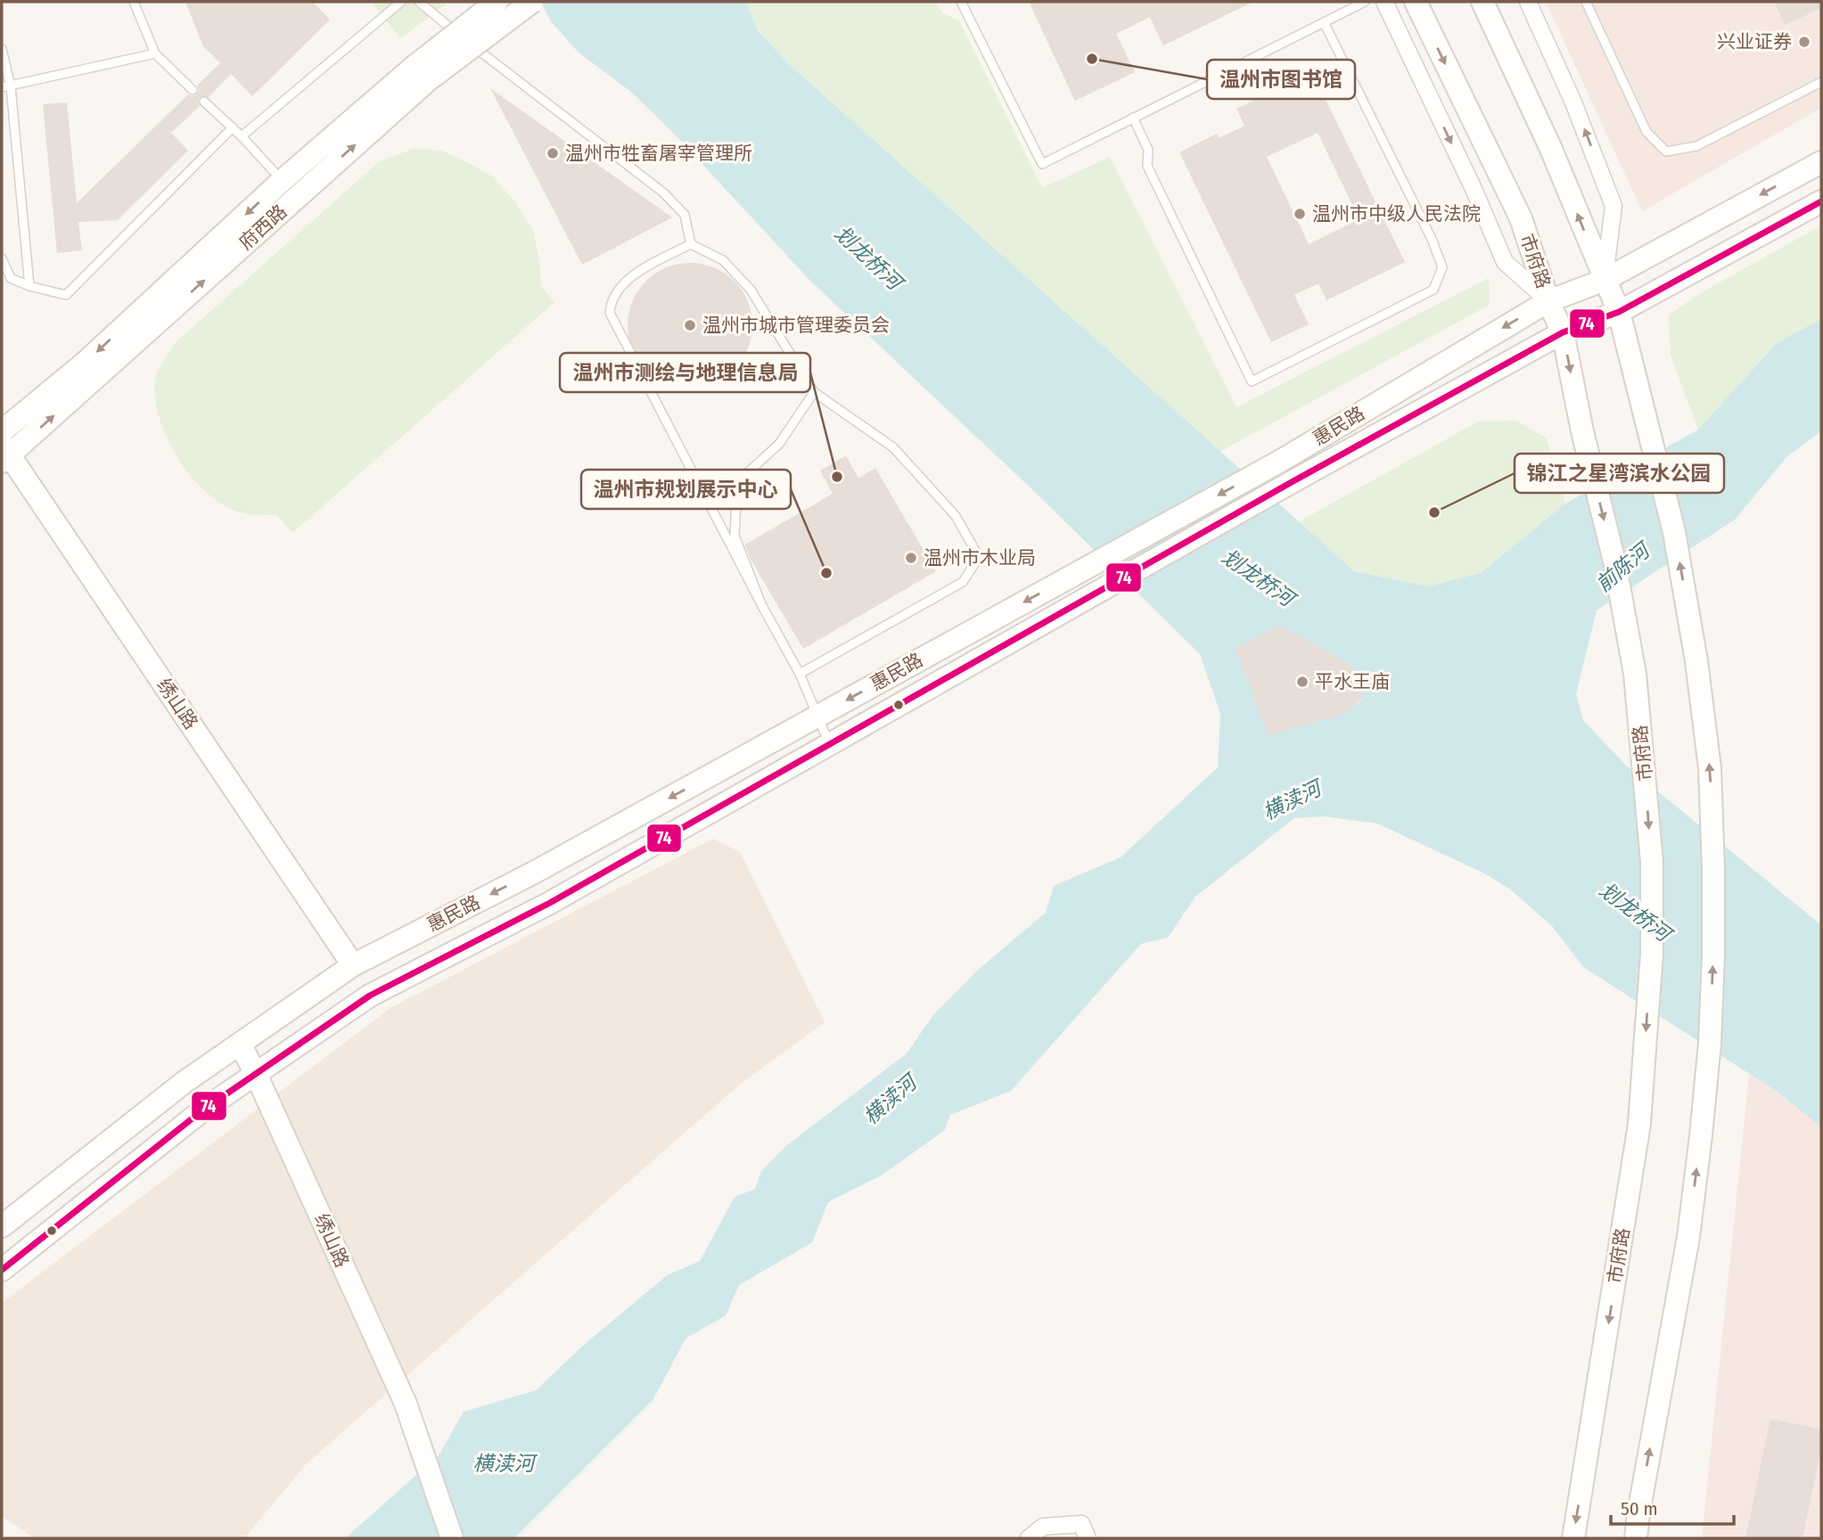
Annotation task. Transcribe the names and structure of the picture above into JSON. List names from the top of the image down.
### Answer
{
  "streets": {
    "main road": [
      "府西路",
      "市府路",
      "惠民路",
      "绣山路"
    ]
  },
  "crossings": [
    ["府西路", "绣山路"],
    ["市府路", "惠民路"],
    ["惠民路", "绣山路"]
  ],
  "water": ["划龙桥河", "前陈河", "横渎河"],
  "places": [
    "兴业证券",
    "温州市图书馆",
    "温州市牲畜屠宰管理所",
    "温州市中级人民法院",
    "温州市城市管理委员会",
    "温州市测绘与地理信息局",
    "锦江之星湾滨水公园",
    "温州市木业局",
    "温州市规划展示中心",
    "平水王庙"
  ],
  "lines": ["transit line 74"],
  "scale_bar": "50 m"
}
